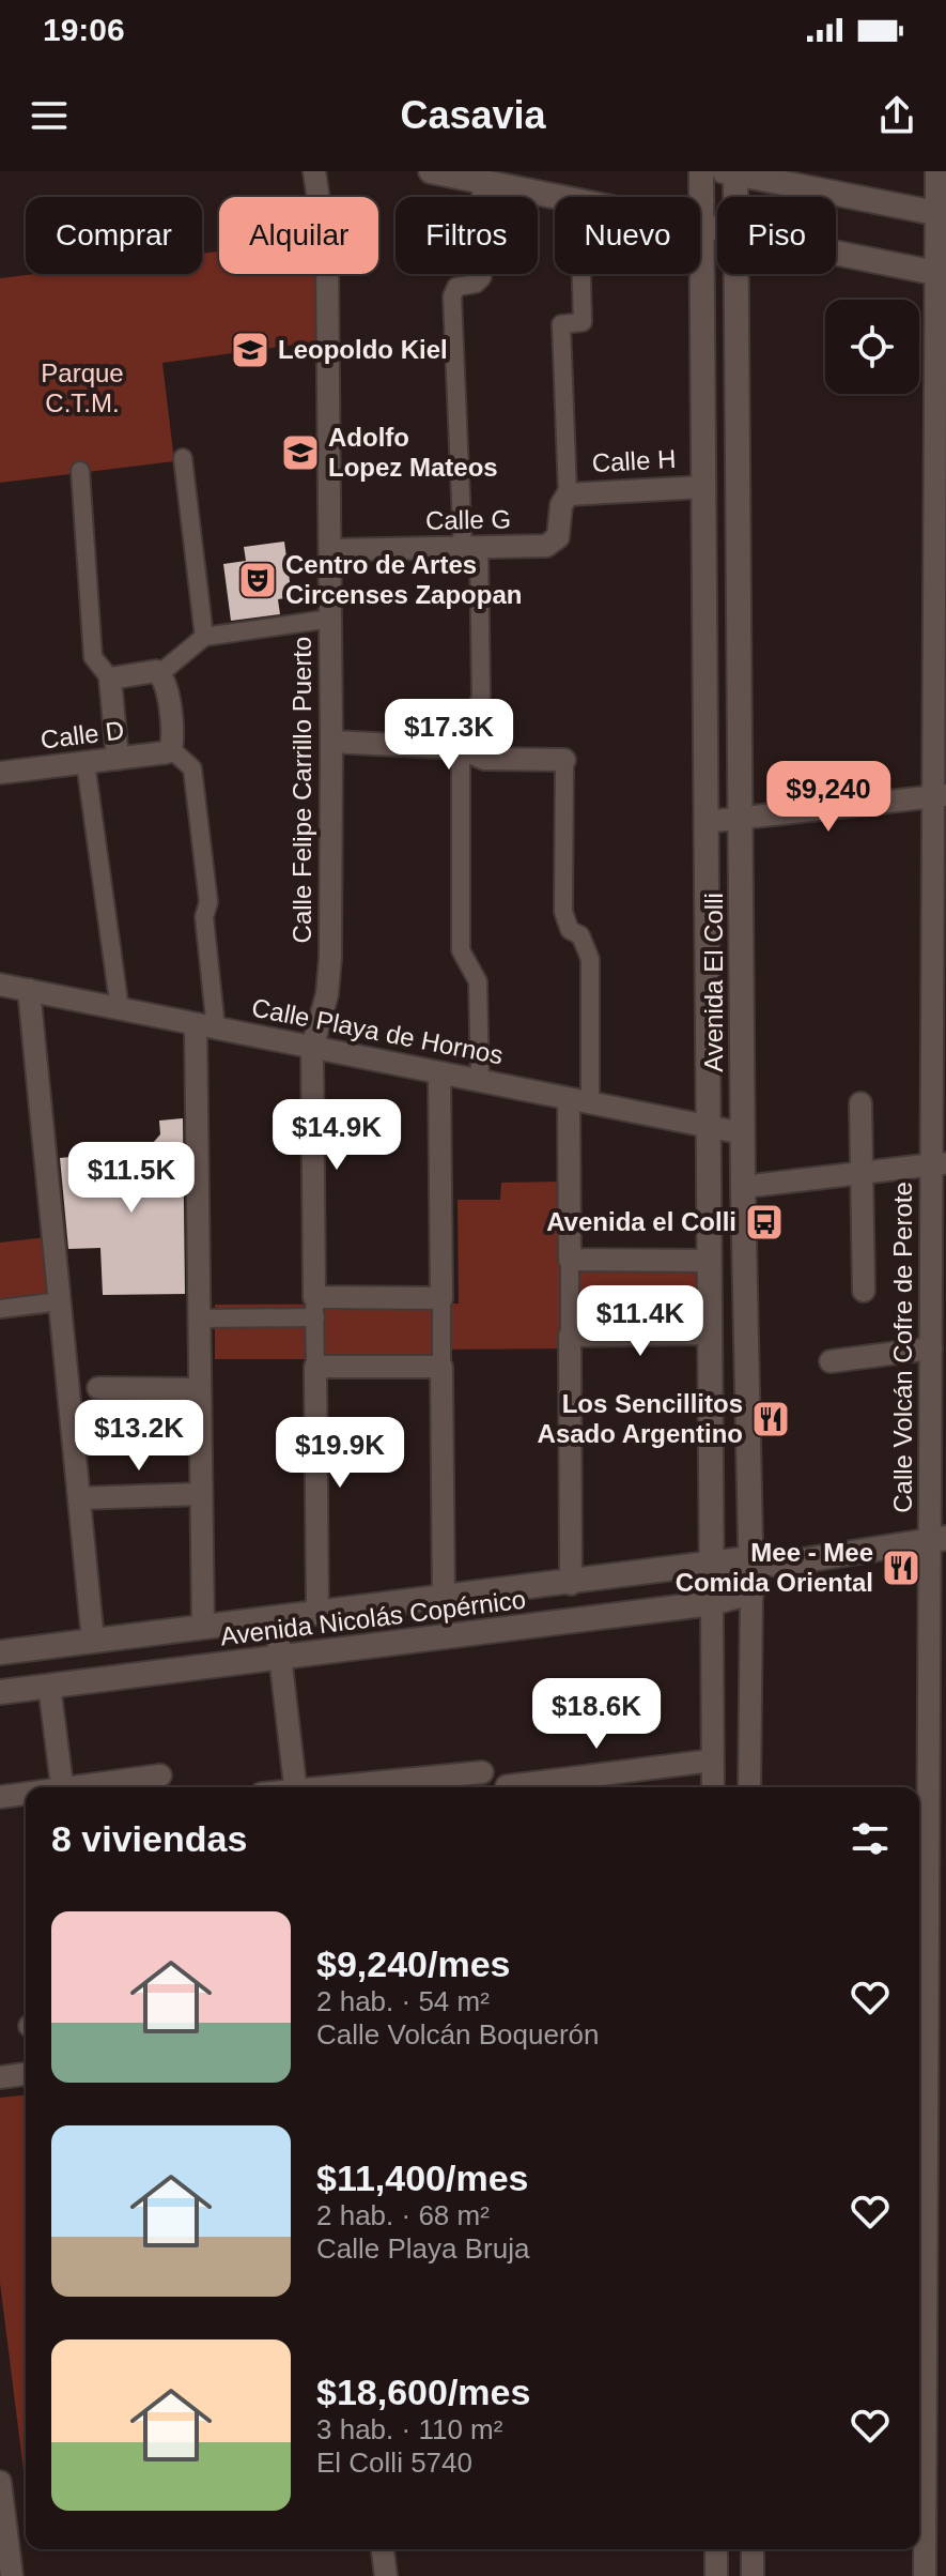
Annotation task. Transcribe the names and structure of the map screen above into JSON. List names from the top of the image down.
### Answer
{
  "streets": {
    "street": [
      "Calle H",
      "Calle G",
      "Calle D",
      "Calle Felipe Carrillo Puerto",
      "Avenida El Colli",
      "Calle Playa de Hornos",
      "Calle Volcán Cofre de Perote",
      "Avenida Nicolás Copérnico"
    ]
  },
  "crossings": [
    ["Calle H", "Calle G"],
    ["Calle H", "Avenida El Colli"],
    ["Calle G", "Calle Felipe Carrillo Puerto"],
    ["Calle Felipe Carrillo Puerto", "Calle Playa de Hornos"],
    ["Avenida El Colli", "Calle Playa de Hornos"],
    ["Avenida El Colli", "Avenida Nicolás Copérnico"]
  ],
  "parks": ["Parque C.T.M."],
  "places": {
    "school or university": ["Leopoldo Kiel", "Adolfo Lopez Mateos"],
    "theatre": ["Centro de Artes Circenses Zapopan"],
    "bus stop": ["Avenida el Colli"],
    "restaurant": ["Los Sencillitos Asado Argentino", "Mee - Mee Comida Oriental"]
  },
  "page": {
    "status": "19:06",
    "header": "Casavia",
    "chip": [
      "Comprar",
      "Alquilar",
      "Filtros",
      "Nuevo",
      "Piso"
    ],
    "price": [
      "$17.3K",
      "$9,240",
      "$14.9K",
      "$11.5K",
      "$11.4K",
      "$13.2K",
      "$19.9K",
      "$18.6K"
    ],
    "heading": "8 viviendas",
    "list": [
      {
        "name": "$9,240/mes",
        "note": "2 hab. · 54 m² · Calle Volcán Boquerón"
      },
      {
        "name": "$11,400/mes",
        "note": "2 hab. · 68 m² · Calle Playa Bruja"
      },
      {
        "name": "$18,600/mes",
        "note": "3 hab. · 110 m² · El Colli 5740"
      }
    ]
  }
}
